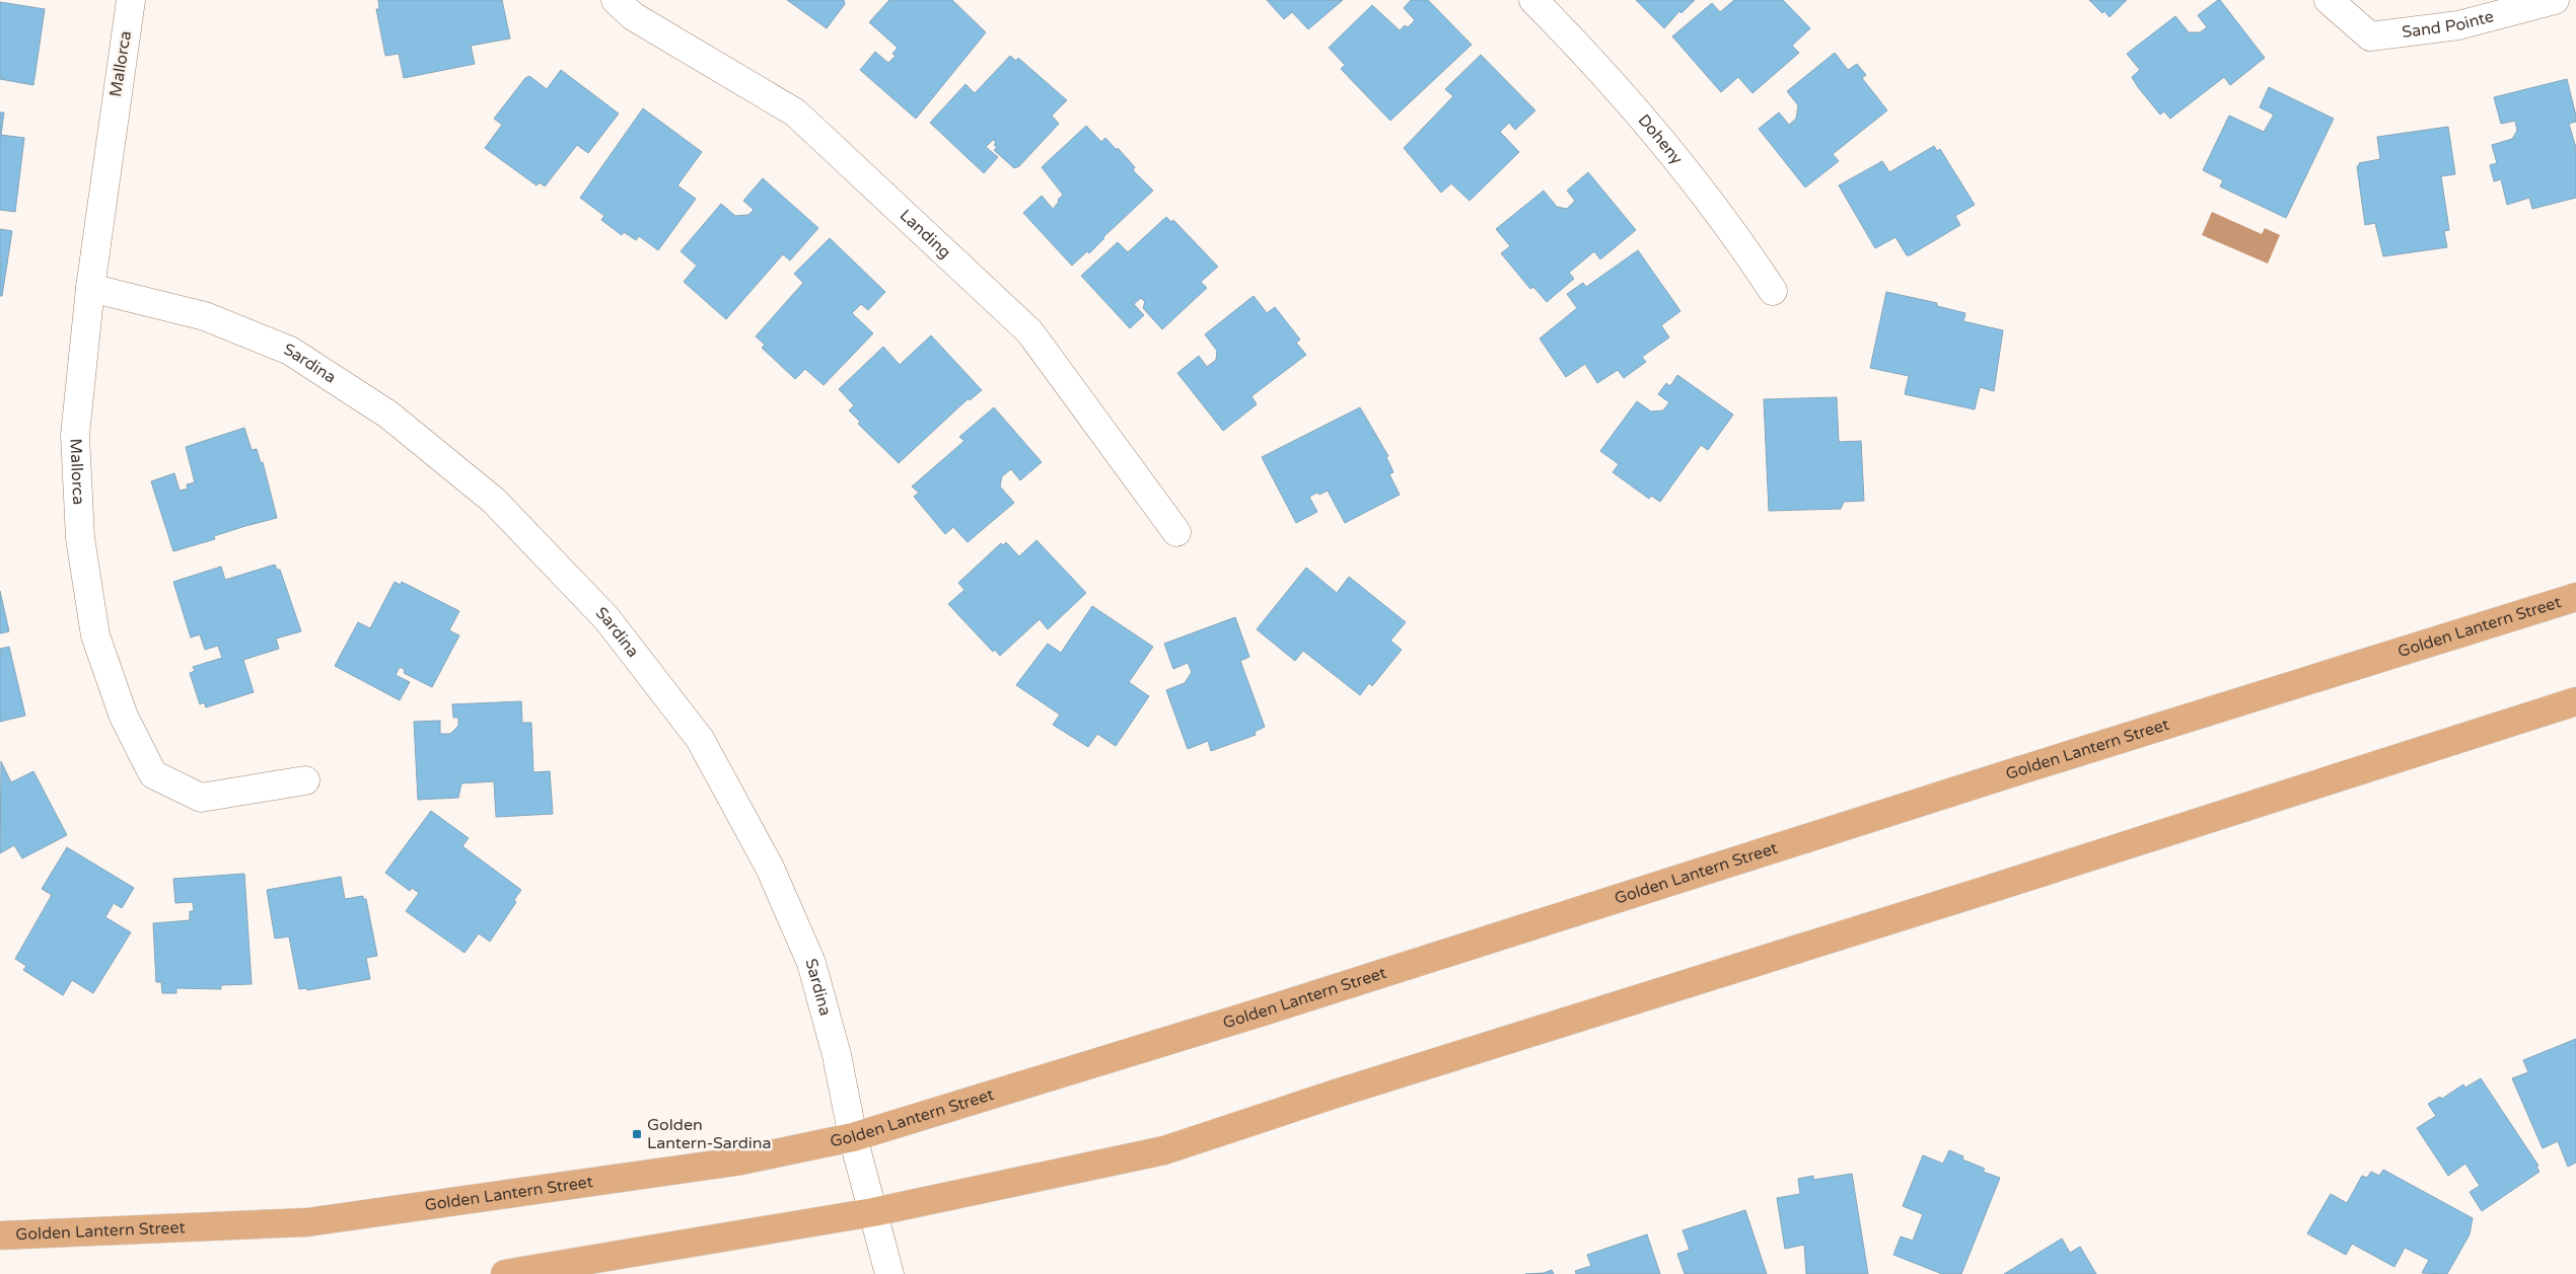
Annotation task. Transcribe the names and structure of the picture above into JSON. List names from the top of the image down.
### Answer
{
  "streets": {
    "main road": ["Golden Lantern Street"],
    "street": [
      "Sand Pointe",
      "Mallorca",
      "Doheny",
      "Landing",
      "Sardina"
    ]
  },
  "crossings": [
    ["Mallorca", "Sardina"],
    ["Sardina", "Golden Lantern Street"]
  ],
  "places": {
    "transit": ["Golden Lantern-Sardina"]
  }
}
